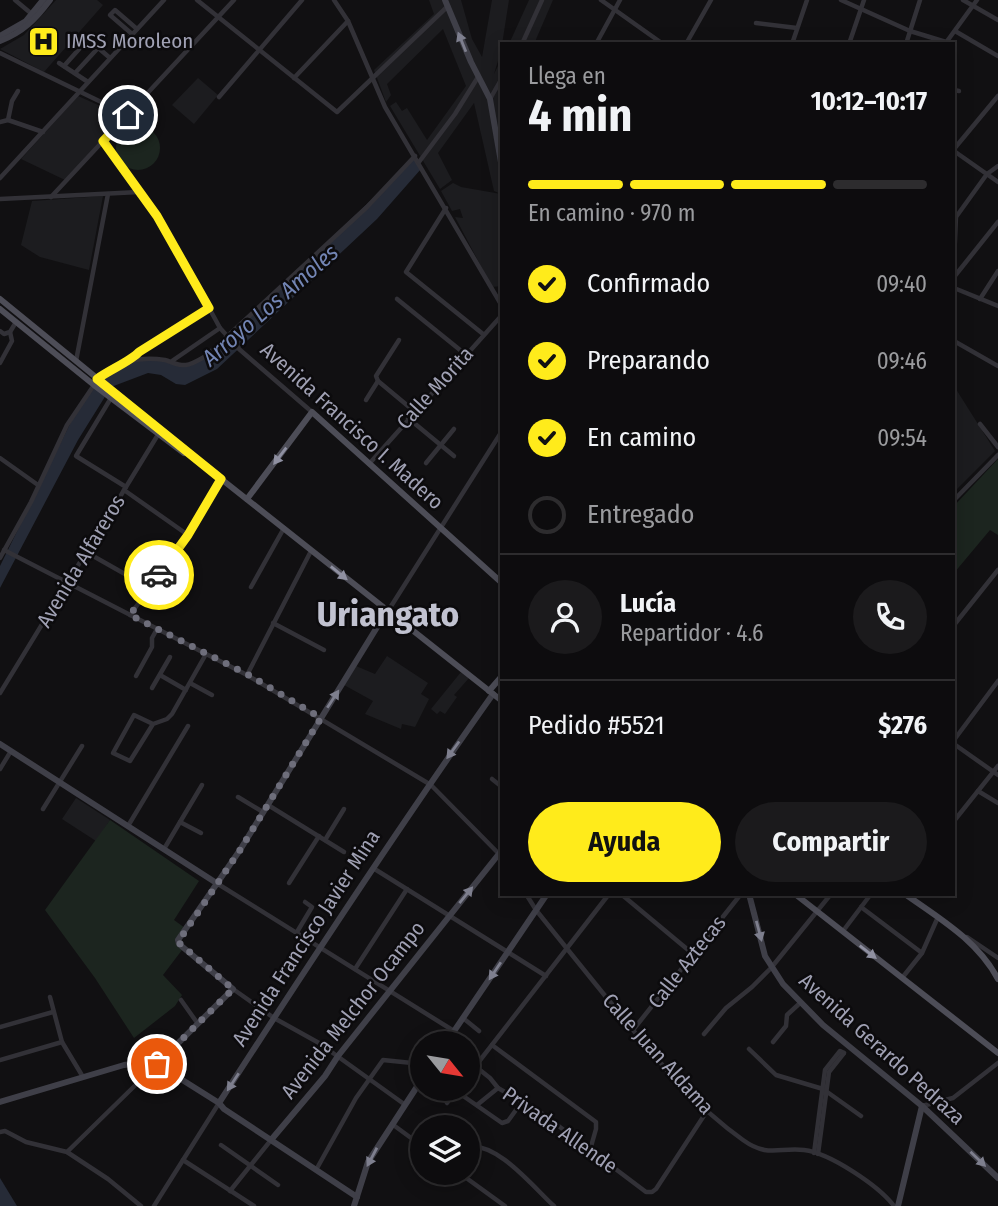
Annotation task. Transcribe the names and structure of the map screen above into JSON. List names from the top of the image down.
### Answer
{
  "streets": {
    "main road": ["Avenida Francisco I. Madero"],
    "street": [
      "Calle Morita",
      "Avenida Alfareros",
      "Avenida Francisco Javier Mina",
      "Calle Aztecas",
      "Avenida Melchor Ocampo",
      "Avenida Gerardo Pedraza",
      "Calle Juan Aldama",
      "Privada Allende"
    ]
  },
  "crossings": [
    ["Calle Morita", "Avenida Francisco I. Madero"],
    ["Calle Aztecas", "Calle Juan Aldama"],
    ["Calle Juan Aldama", "Privada Allende"]
  ],
  "one_way": ["Avenida Gerardo Pedraza"],
  "districts": ["Uriangato"],
  "water": ["Arroyo Los Amoles"],
  "places": {
    "hospital": ["IMSS Moroleon"]
  },
  "north": "bottom right",
  "page": {
    "heading": ["4 min", "Llega en", "10:12–10:17"],
    "panel": [
      "Lucía",
      "Repartidor · 4.6",
      "Pedido #5521",
      "$276"
    ],
    "bar": "En camino · 970 m",
    "list": [
      ["Confirmado", "09:40"],
      ["Preparando", "09:46"],
      ["En camino", "09:54"],
      "Entregado"
    ],
    "buttons": ["Ayuda", "Compartir"]
  }
}
